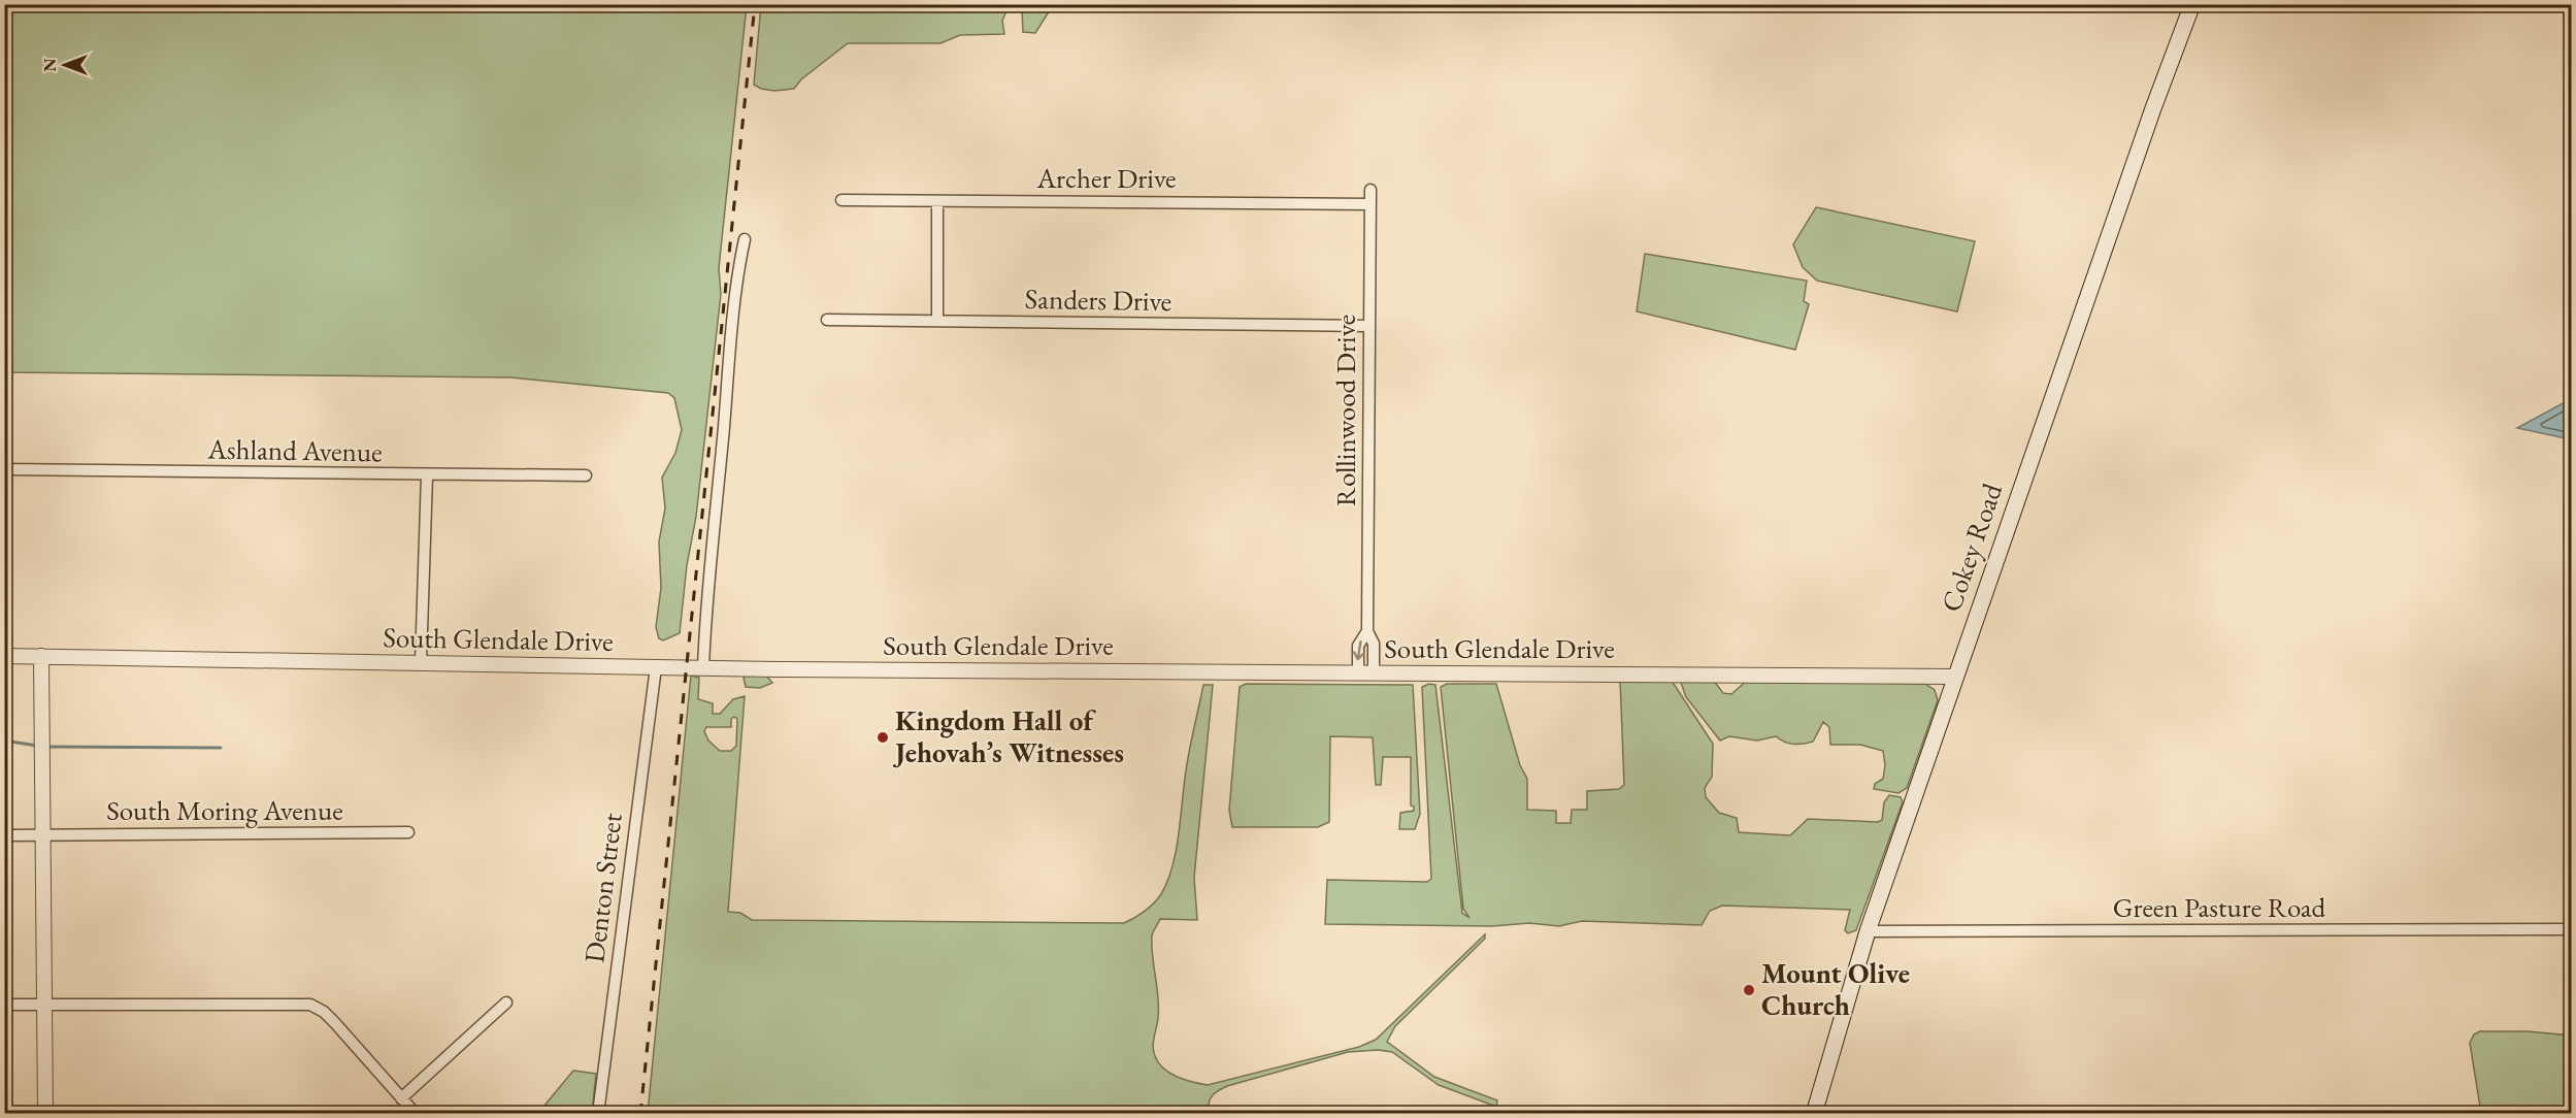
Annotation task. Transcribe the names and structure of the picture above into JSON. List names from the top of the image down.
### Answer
{
  "streets": {
    "main road": ["Cokey Road"],
    "street": [
      "Archer Drive",
      "Sanders Drive",
      "Rollinwood Drive",
      "Ashland Avenue",
      "South Glendale Drive",
      "South Moring Avenue",
      "Denton Street",
      "Green Pasture Road"
    ]
  },
  "crossings": [
    ["Archer Drive", "Rollinwood Drive"],
    ["Sanders Drive", "Rollinwood Drive"],
    ["Rollinwood Drive", "South Glendale Drive"],
    ["Cokey Road", "South Glendale Drive"],
    ["Cokey Road", "Green Pasture Road"],
    ["South Glendale Drive", "Denton Street"]
  ],
  "places": ["Kingdom Hall of Jehovah’s Witnesses", "Mount Olive Church"],
  "north": "left"
}
